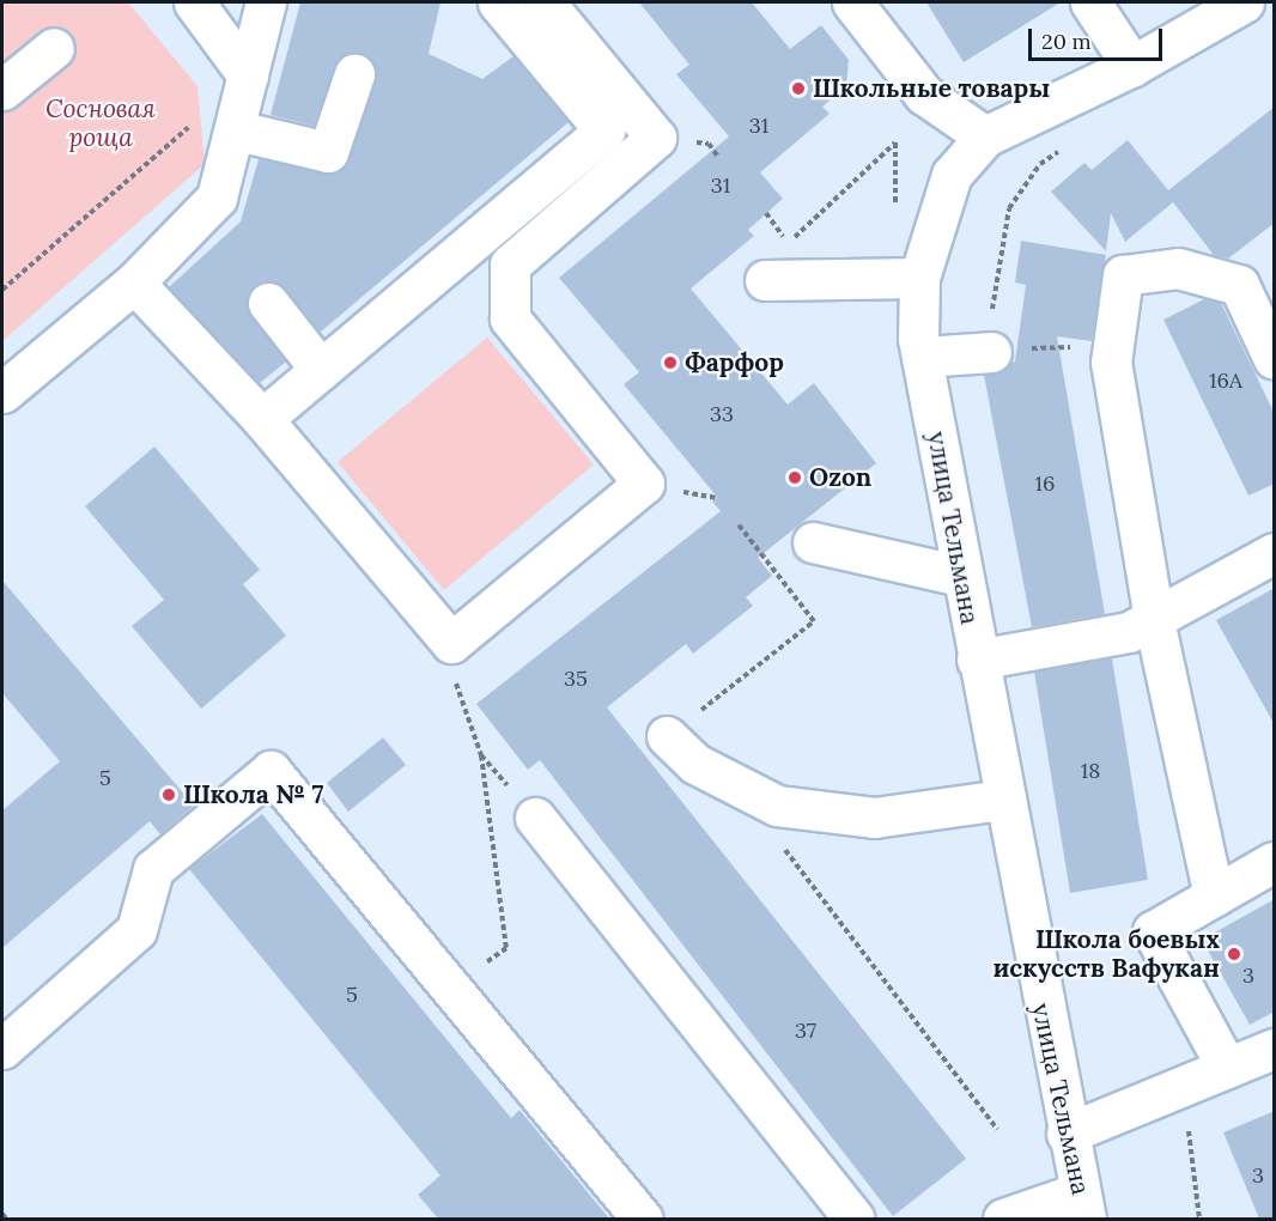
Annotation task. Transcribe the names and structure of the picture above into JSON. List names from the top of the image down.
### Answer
{
  "streets": {
    "street": ["улица Тельмана"]
  },
  "parks": ["Сосновая роща"],
  "places": [
    "Школьные товары",
    "Фарфор",
    "Ozon",
    "Школа № 7",
    "Школа боевых искусств Вафукан"
  ],
  "house_numbers": [
    "31",
    "31",
    "16А",
    "33",
    "16",
    "35",
    "18",
    "5",
    "3",
    "5",
    "37",
    "3"
  ],
  "scale_bar": "20 m"
}
